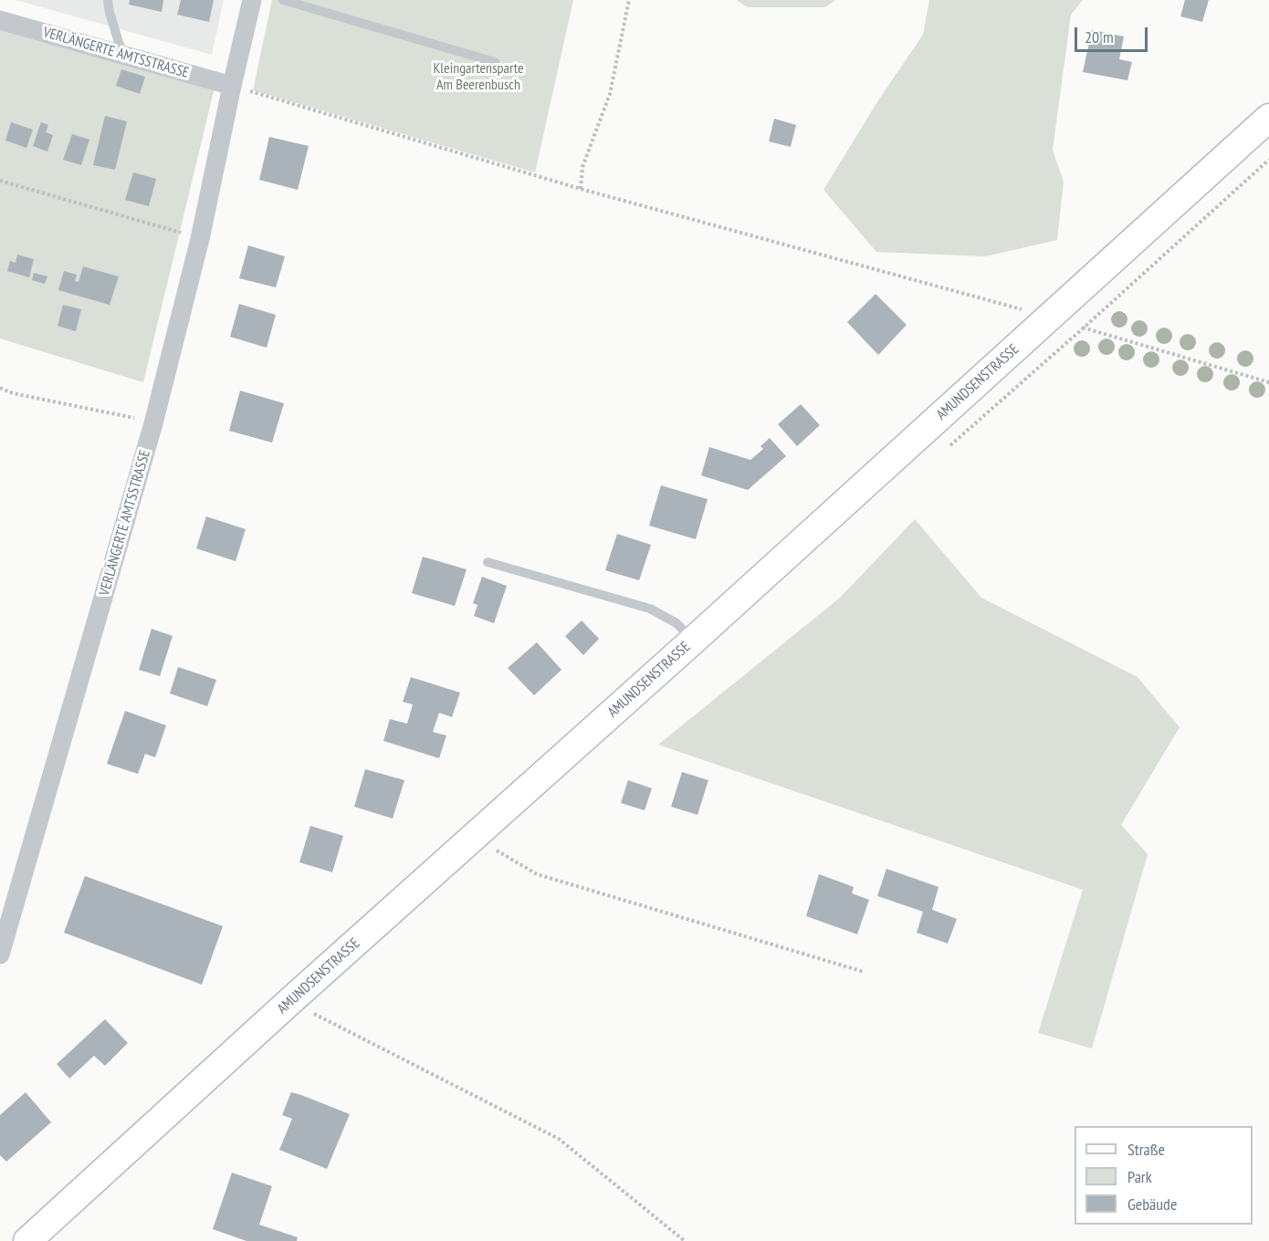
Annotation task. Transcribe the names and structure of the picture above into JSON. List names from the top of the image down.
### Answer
{
  "streets": {
    "street": ["VERLÄNGERTE AMTSSTRASSE", "AMUNDSENSTRASSE"]
  },
  "parks": ["Kleingartensparte Am Beerenbusch"],
  "legend": ["Straße", "Park", "Gebäude"],
  "scale_bar": "20 m"
}
